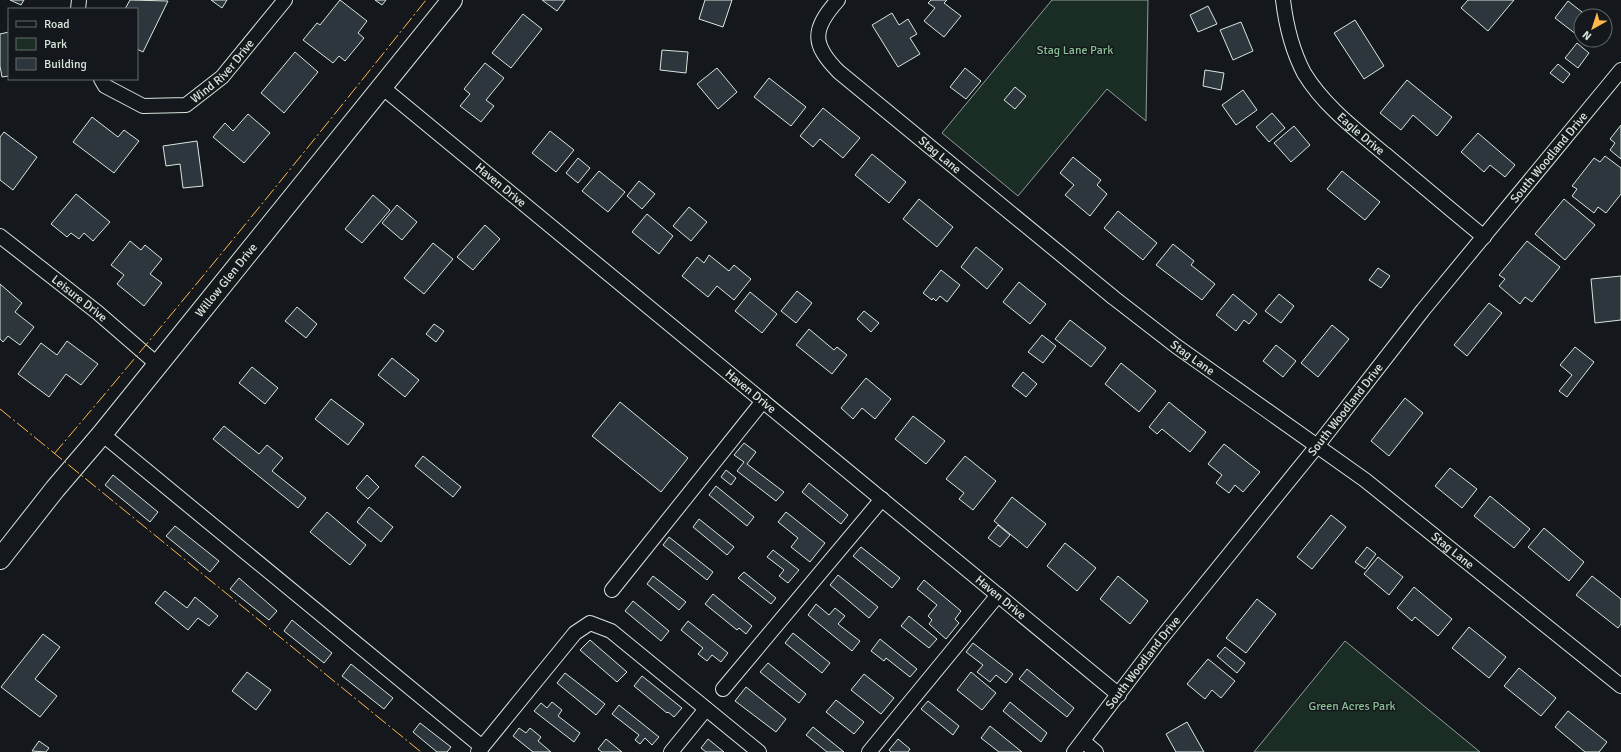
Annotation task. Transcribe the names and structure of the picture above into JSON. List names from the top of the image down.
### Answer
{
  "streets": {
    "main road": ["Willow Glen Drive"],
    "street": [
      "Wind River Drive",
      "Eagle Drive",
      "Stag Lane",
      "South Woodland Drive",
      "Haven Drive",
      "Leisure Drive"
    ]
  },
  "crossings": [
    ["Eagle Drive", "South Woodland Drive"],
    ["Stag Lane", "South Woodland Drive"],
    ["South Woodland Drive", "Haven Drive"],
    ["Haven Drive", "Willow Glen Drive"],
    ["Willow Glen Drive", "Leisure Drive"]
  ],
  "parks": ["Stag Lane Park", "Green Acres Park"],
  "legend": ["Road", "Park", "Building"],
  "north": "bottom left"
}
